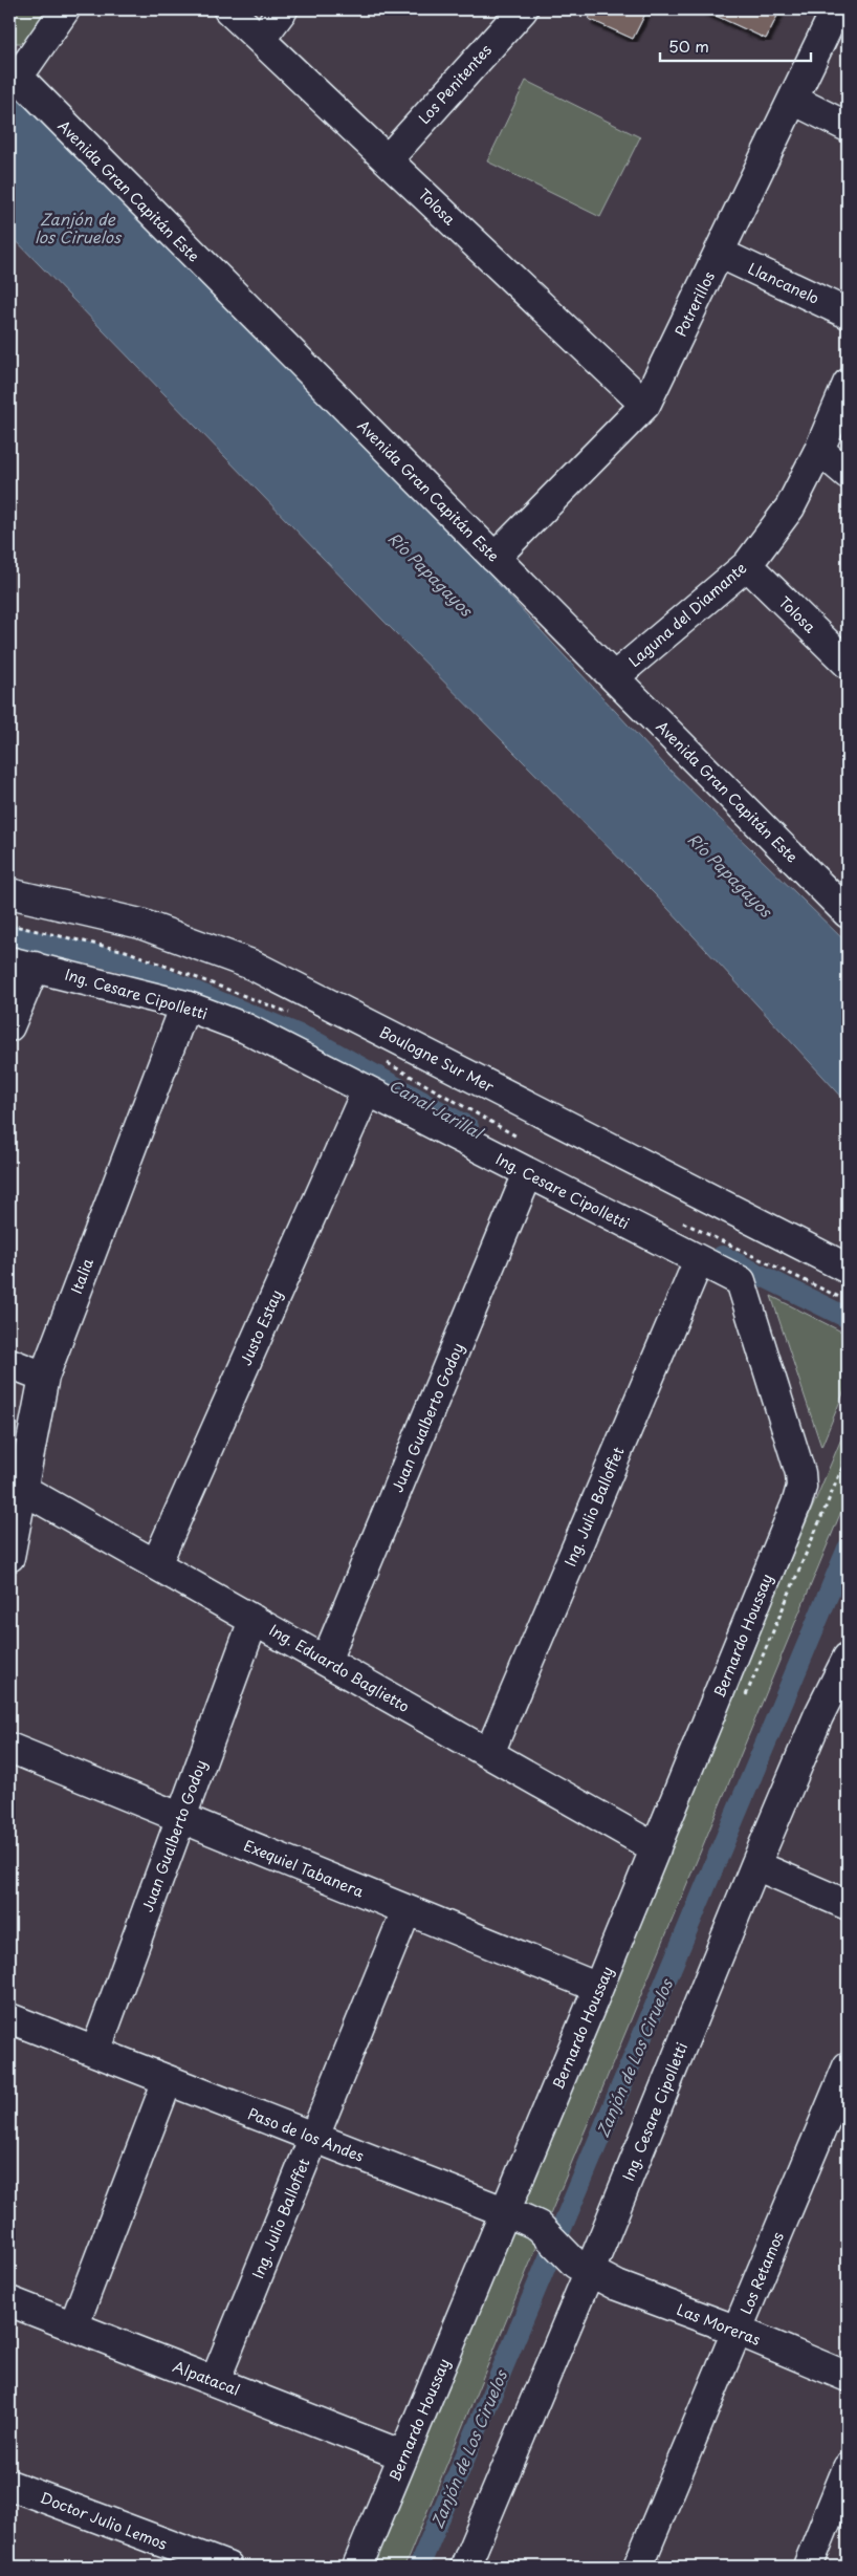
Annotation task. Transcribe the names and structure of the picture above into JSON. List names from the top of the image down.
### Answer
{
  "streets": {
    "street": [
      "Los Penitentes",
      "Avenida Gran Capitán Este",
      "Tolosa",
      "Llancanelo",
      "Potrerillos",
      "Laguna del Diamante",
      "Ing. Cesare Cipolletti",
      "Boulogne Sur Mer",
      "Italia",
      "Justo Estay",
      "Juan Gualberto Godoy",
      "Ing. Julio Balloffet",
      "Bernardo Houssay",
      "Ing. Eduardo Baglietto",
      "Exequiel Tabanera",
      "Paso de los Andes",
      "Los Retamos",
      "Las Moreras",
      "Alpatacal",
      "Doctor Julio Lemos"
    ]
  },
  "crossings": [
    ["Los Penitentes", "Tolosa"],
    ["Avenida Gran Capitán Este", "Potrerillos"],
    ["Avenida Gran Capitán Este", "Laguna del Diamante"],
    ["Tolosa", "Potrerillos"],
    ["Tolosa", "Laguna del Diamante"],
    ["Llancanelo", "Potrerillos"],
    ["Ing. Cesare Cipolletti", "Italia"],
    ["Ing. Cesare Cipolletti", "Justo Estay"],
    ["Ing. Cesare Cipolletti", "Juan Gualberto Godoy"],
    ["Ing. Cesare Cipolletti", "Ing. Julio Balloffet"],
    ["Ing. Cesare Cipolletti", "Bernardo Houssay"],
    ["Ing. Cesare Cipolletti", "Paso de los Andes"],
    ["Ing. Cesare Cipolletti", "Las Moreras"],
    ["Italia", "Ing. Eduardo Baglietto"],
    ["Justo Estay", "Ing. Eduardo Baglietto"],
    ["Juan Gualberto Godoy", "Ing. Eduardo Baglietto"],
    ["Juan Gualberto Godoy", "Exequiel Tabanera"],
    ["Juan Gualberto Godoy", "Paso de los Andes"],
    ["Ing. Julio Balloffet", "Ing. Eduardo Baglietto"],
    ["Ing. Julio Balloffet", "Exequiel Tabanera"],
    ["Ing. Julio Balloffet", "Paso de los Andes"],
    ["Ing. Julio Balloffet", "Alpatacal"],
    ["Bernardo Houssay", "Ing. Eduardo Baglietto"],
    ["Bernardo Houssay", "Exequiel Tabanera"],
    ["Bernardo Houssay", "Paso de los Andes"],
    ["Bernardo Houssay", "Alpatacal"],
    ["Paso de los Andes", "Las Moreras"],
    ["Los Retamos", "Las Moreras"]
  ],
  "water": [
    "Zanjón de los Ciruelos",
    "Río Papagayos",
    "Canal Jarillal",
    "Zanjón de Los Ciruelos"
  ],
  "scale_bar": "50 m"
}
